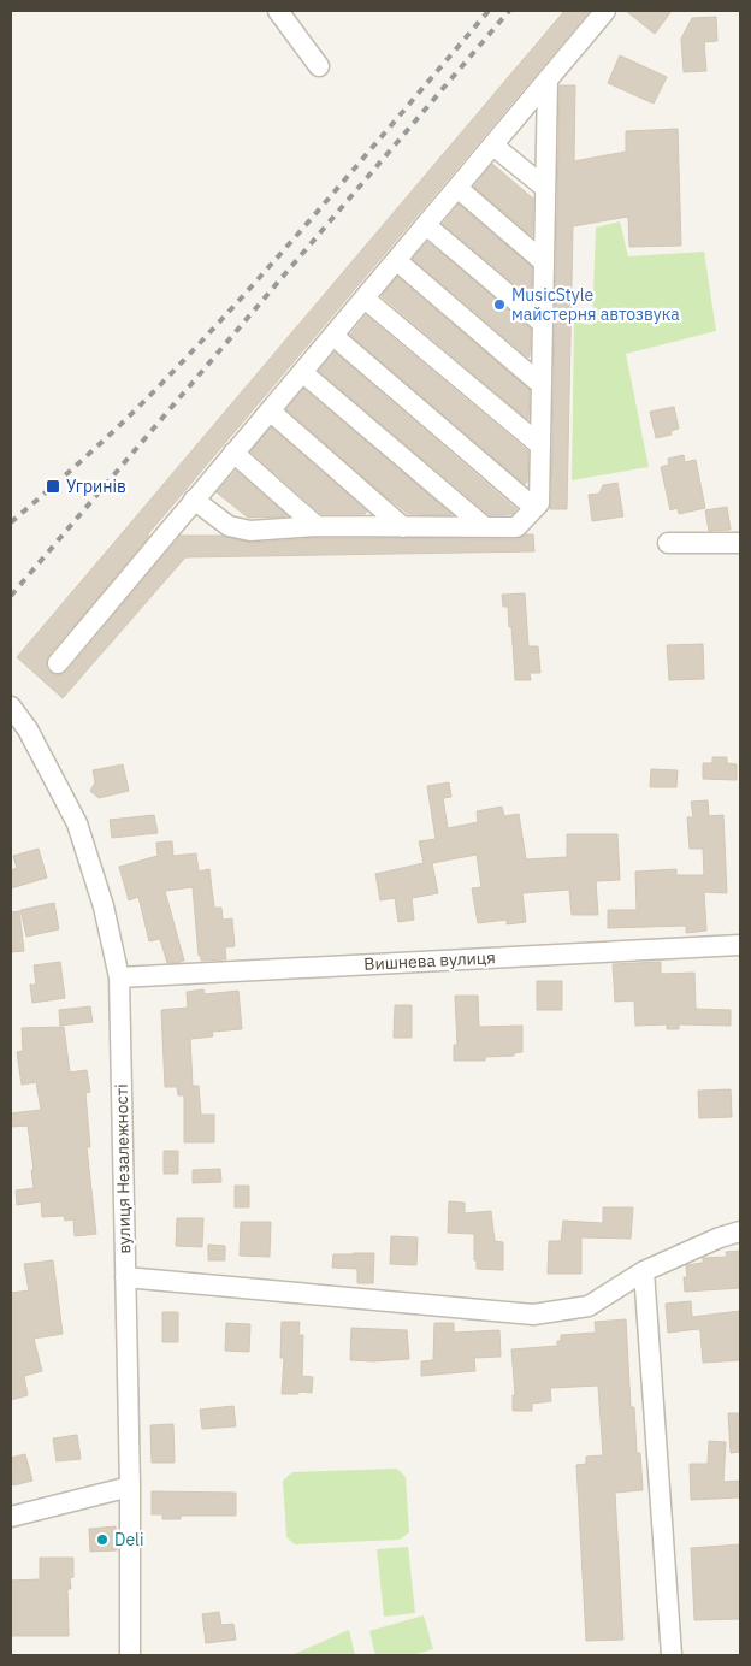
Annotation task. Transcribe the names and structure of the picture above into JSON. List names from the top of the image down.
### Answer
{
  "streets": {
    "street": ["Вишнева вулиця", "вулиця Незалежності"]
  },
  "crossings": [
    ["Вишнева вулиця", "вулиця Незалежності"]
  ],
  "places": {
    "other": ["MusicStyle майстерня автозвука", "Deli"],
    "transit": ["Угринів"]
  }
}
